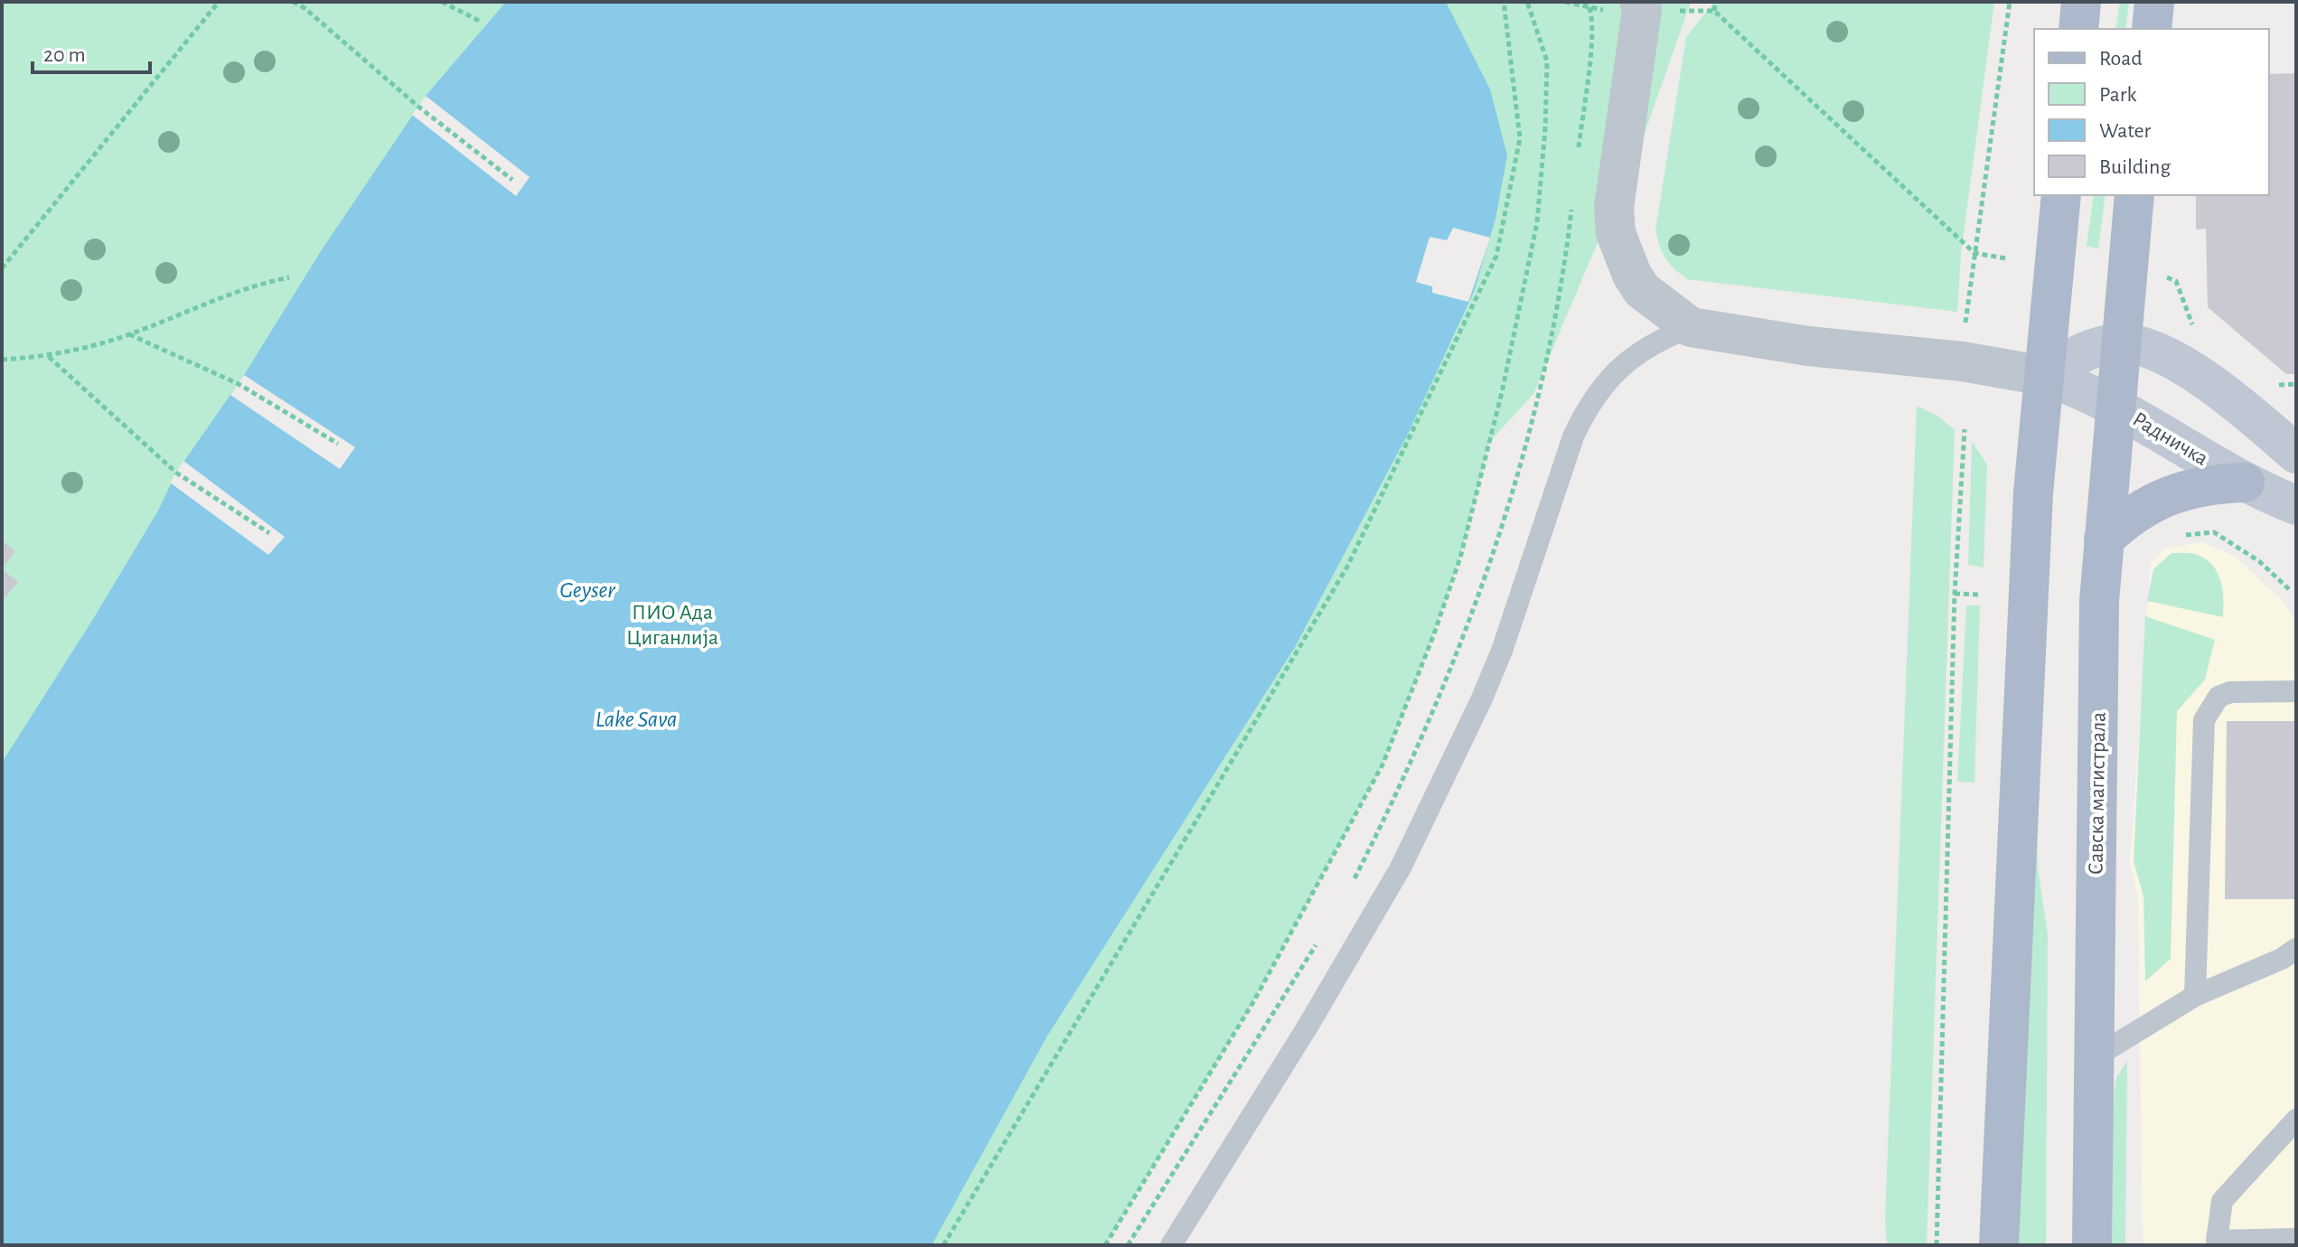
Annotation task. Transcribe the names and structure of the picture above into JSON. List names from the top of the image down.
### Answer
{
  "streets": {
    "main road": ["Савска магистрала"],
    "street": ["Радничка"]
  },
  "crossings": [
    ["Радничка", "Савска магистрала"]
  ],
  "water": ["Geyser", "Lake Sava"],
  "parks": ["ПИО Ада Циганлија"],
  "legend": [
    "Road",
    "Park",
    "Water",
    "Building"
  ],
  "scale_bar": "20 m"
}
